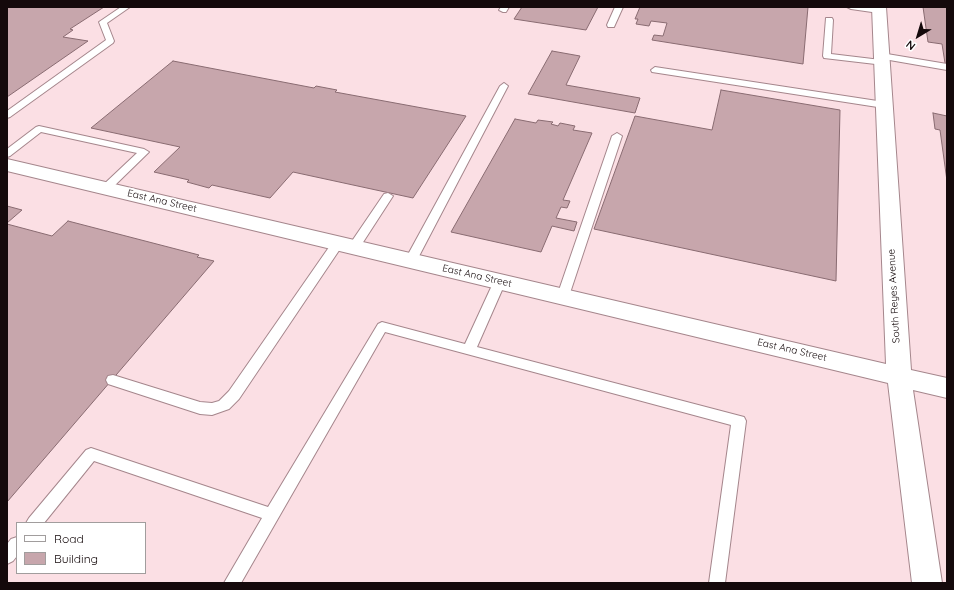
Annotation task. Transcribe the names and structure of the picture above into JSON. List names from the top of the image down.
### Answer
{
  "streets": {
    "street": ["East Ana Street", "South Reyes Avenue"]
  },
  "crossings": [
    ["East Ana Street", "South Reyes Avenue"]
  ],
  "legend": ["Road", "Building"],
  "north": "bottom left"
}
